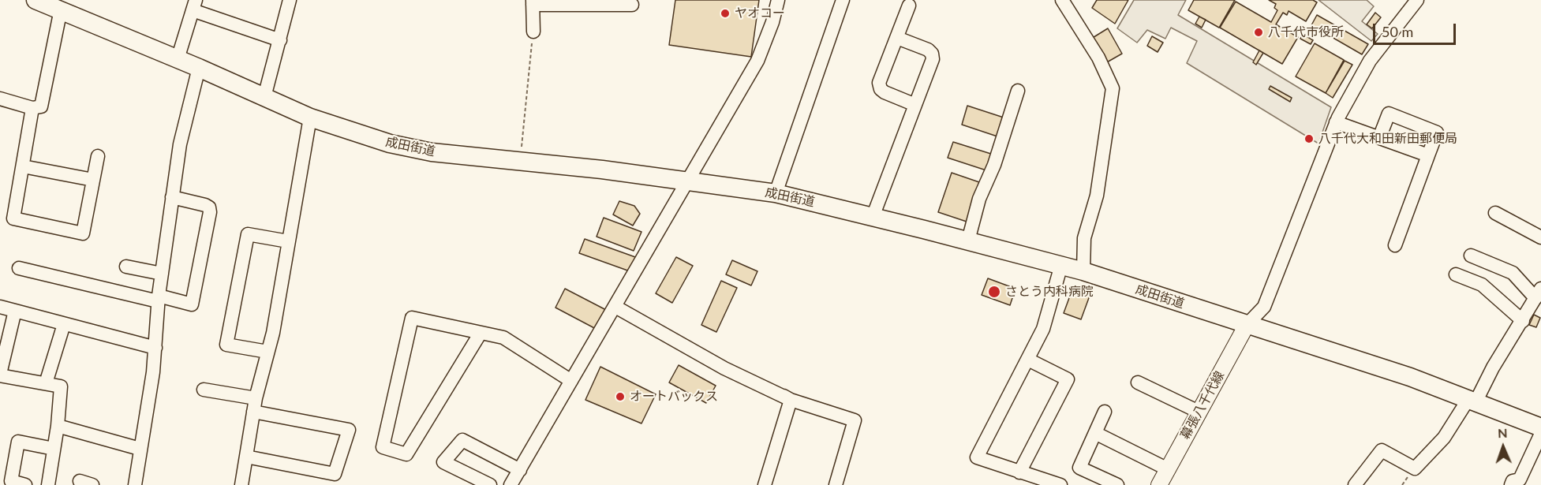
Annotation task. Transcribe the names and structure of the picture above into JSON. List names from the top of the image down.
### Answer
{
  "streets": {
    "highway": ["成田街道"],
    "main road": ["幕張八千代線"]
  },
  "crossings": [
    ["成田街道", "幕張八千代線"]
  ],
  "places": [
    "ヤオコー",
    "八千代市役所",
    "八千代大和田新田郵便局",
    "さとう内科病院",
    "オートバックス"
  ],
  "scale_bar": "50 m",
  "north": "top"
}
